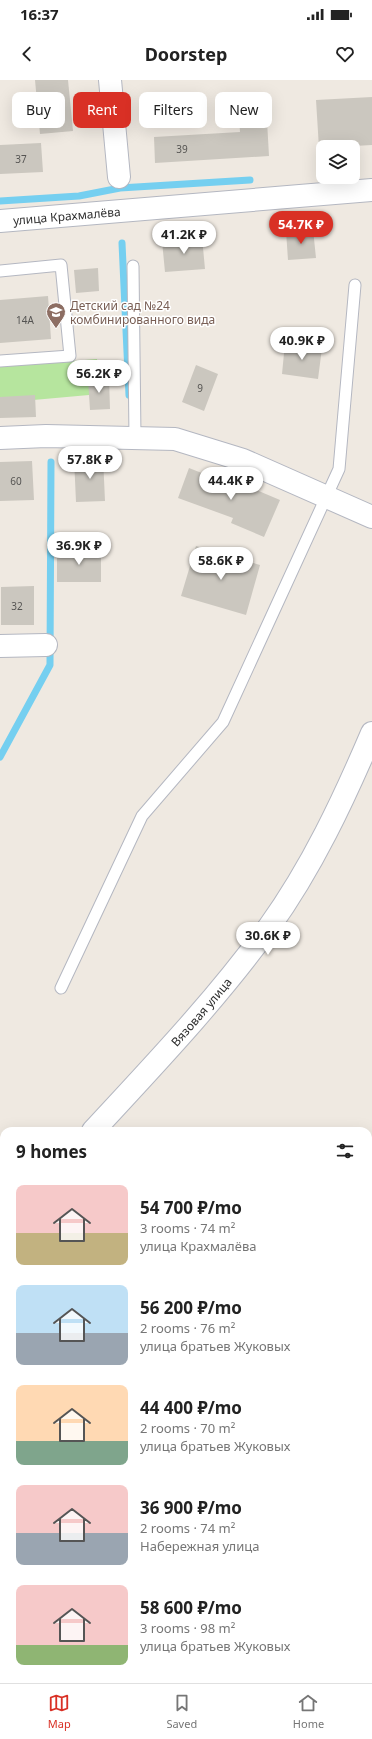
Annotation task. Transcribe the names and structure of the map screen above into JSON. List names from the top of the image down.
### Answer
{
  "streets": {
    "street": ["улица Крахмалёва", "Вязовая улица"]
  },
  "places": {
    "school or university": ["Детский сад №24 комбинированного вида"]
  },
  "house_numbers": [
    "39",
    "37",
    "14А",
    "9",
    "60",
    "32"
  ],
  "page": {
    "status": "16:37",
    "header": "Doorstep",
    "chip": [
      "Buy",
      "Rent",
      "Filters",
      "New"
    ],
    "price": [
      "54.7K ₽",
      "41.2K ₽",
      "40.9K ₽",
      "56.2K ₽",
      "57.8K ₽",
      "44.4K ₽",
      "36.9K ₽",
      "58.6K ₽",
      "30.6K ₽"
    ],
    "heading": "9 homes",
    "list": [
      {
        "name": "54 700 ₽/mo",
        "note": "3 rooms · 74 m² · улица Крахмалёва"
      },
      {
        "name": "56 200 ₽/mo",
        "note": "2 rooms · 76 m² · улица братьев Жуковых"
      },
      {
        "name": "44 400 ₽/mo",
        "note": "2 rooms · 70 m² · улица братьев Жуковых"
      },
      {
        "name": "36 900 ₽/mo",
        "note": "2 rooms · 74 m² · Набережная улица"
      },
      {
        "name": "58 600 ₽/mo",
        "note": "3 rooms · 98 m² · улица братьев Жуковых"
      }
    ],
    "tabs": ["Map", "Saved", "Home"]
  }
}
